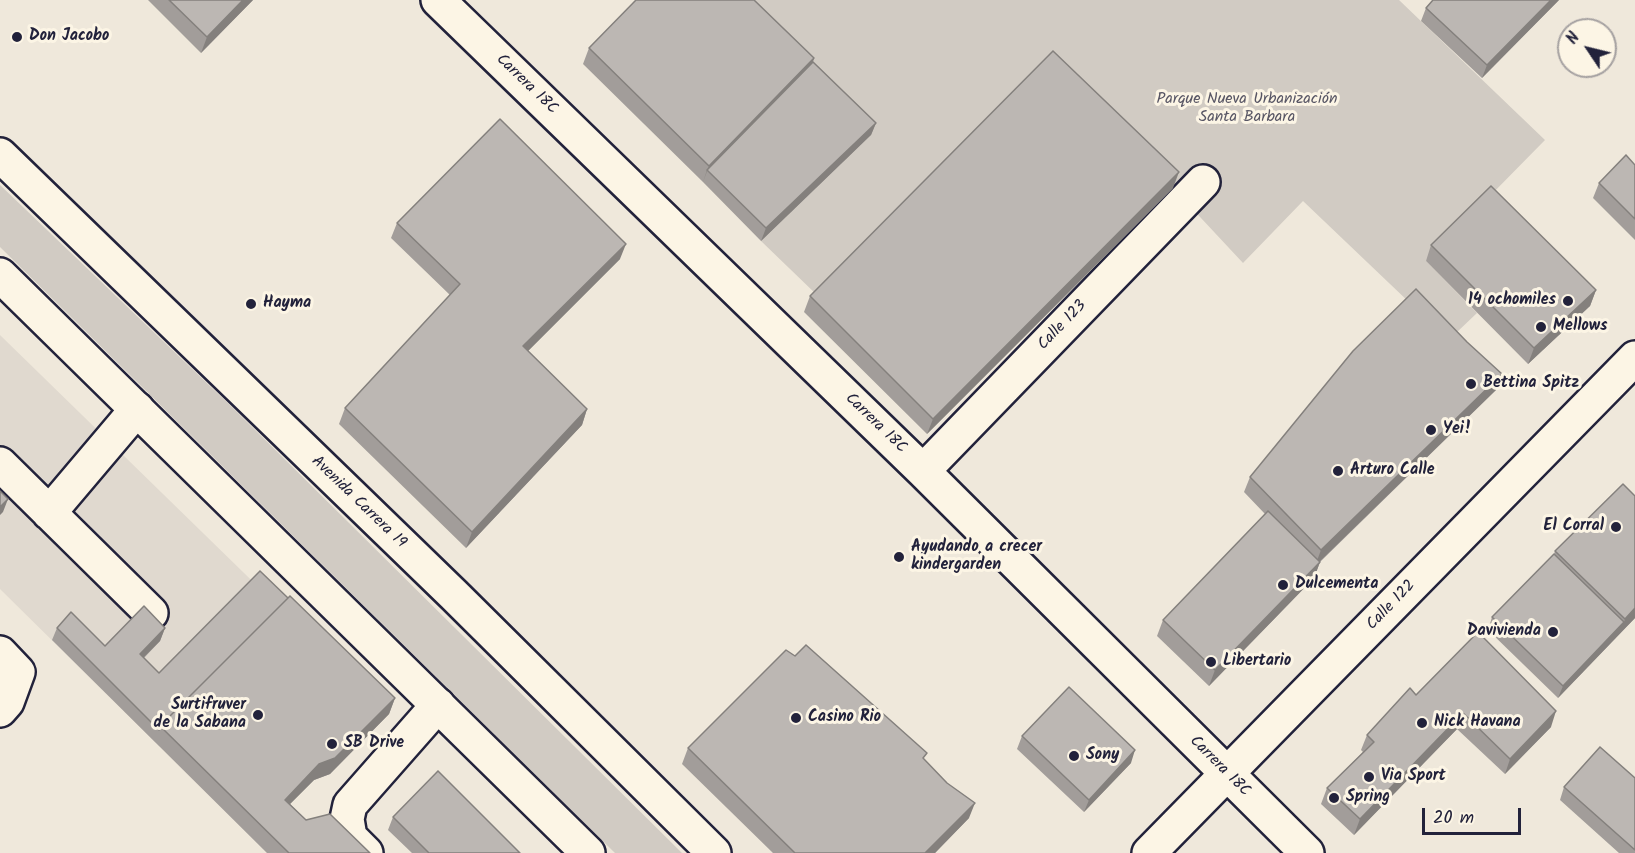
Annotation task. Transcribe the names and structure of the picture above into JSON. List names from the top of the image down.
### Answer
{
  "streets": {
    "street": [
      "Carrera 18C",
      "Calle 123",
      "Avenida Carrera 19",
      "Calle 122"
    ]
  },
  "crossings": [
    ["Carrera 18C", "Calle 123"],
    ["Carrera 18C", "Calle 122"]
  ],
  "parks": ["Parque Nueva Urbanización Santa Barbara"],
  "places": [
    "Don Jacobo",
    "14 ochomiles",
    "Hayma",
    "Mellows",
    "Bettina Spitz",
    "Yei!",
    "Arturo Calle",
    "El Corral",
    "Ayudando a crecer kindergarden",
    "Dulcementa",
    "Davivienda",
    "Libertario",
    "Surtifruver de la Sabana",
    "Casino Rio",
    "Nick Havana",
    "SB Drive",
    "Sony",
    "Via Sport",
    "Spring"
  ],
  "scale_bar": "20 m",
  "north": "top left"
}
